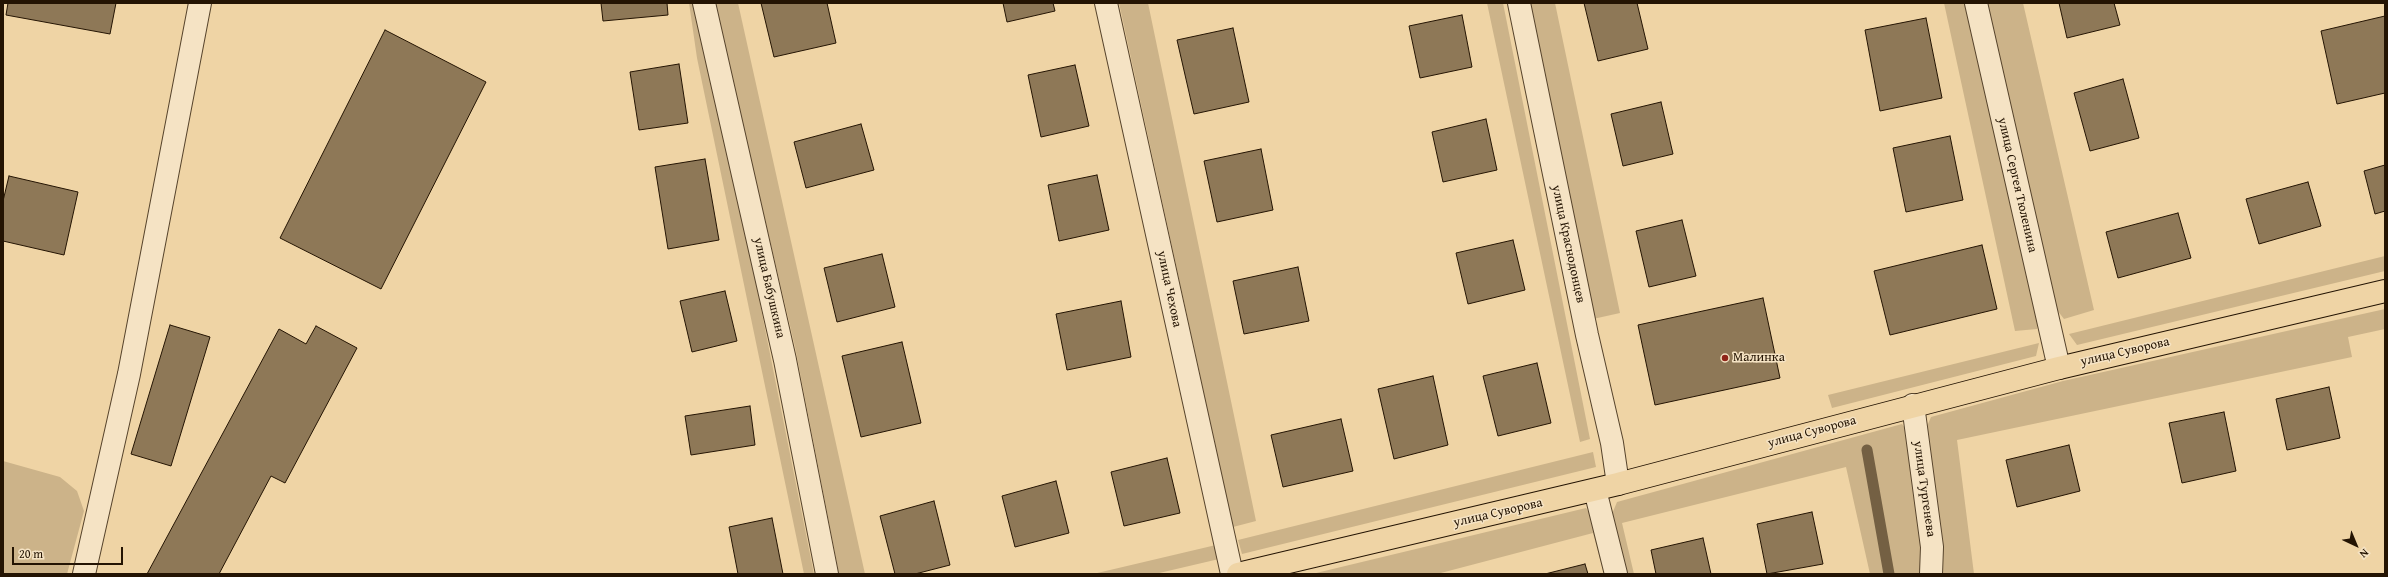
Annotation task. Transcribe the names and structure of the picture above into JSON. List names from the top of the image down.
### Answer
{
  "streets": {
    "main road": ["улица Суворова"],
    "street": [
      "улица Сергея Тюленина",
      "улица Краснодонцев",
      "улица Бабушкина",
      "улица Чехова",
      "улица Тургенева"
    ]
  },
  "crossings": [
    ["улица Сергея Тюленина", "улица Суворова"],
    ["улица Краснодонцев", "улица Суворова"],
    ["улица Суворова", "улица Тургенева"]
  ],
  "places": ["Малинка"],
  "scale_bar": "20 m",
  "north": "bottom right"
}
